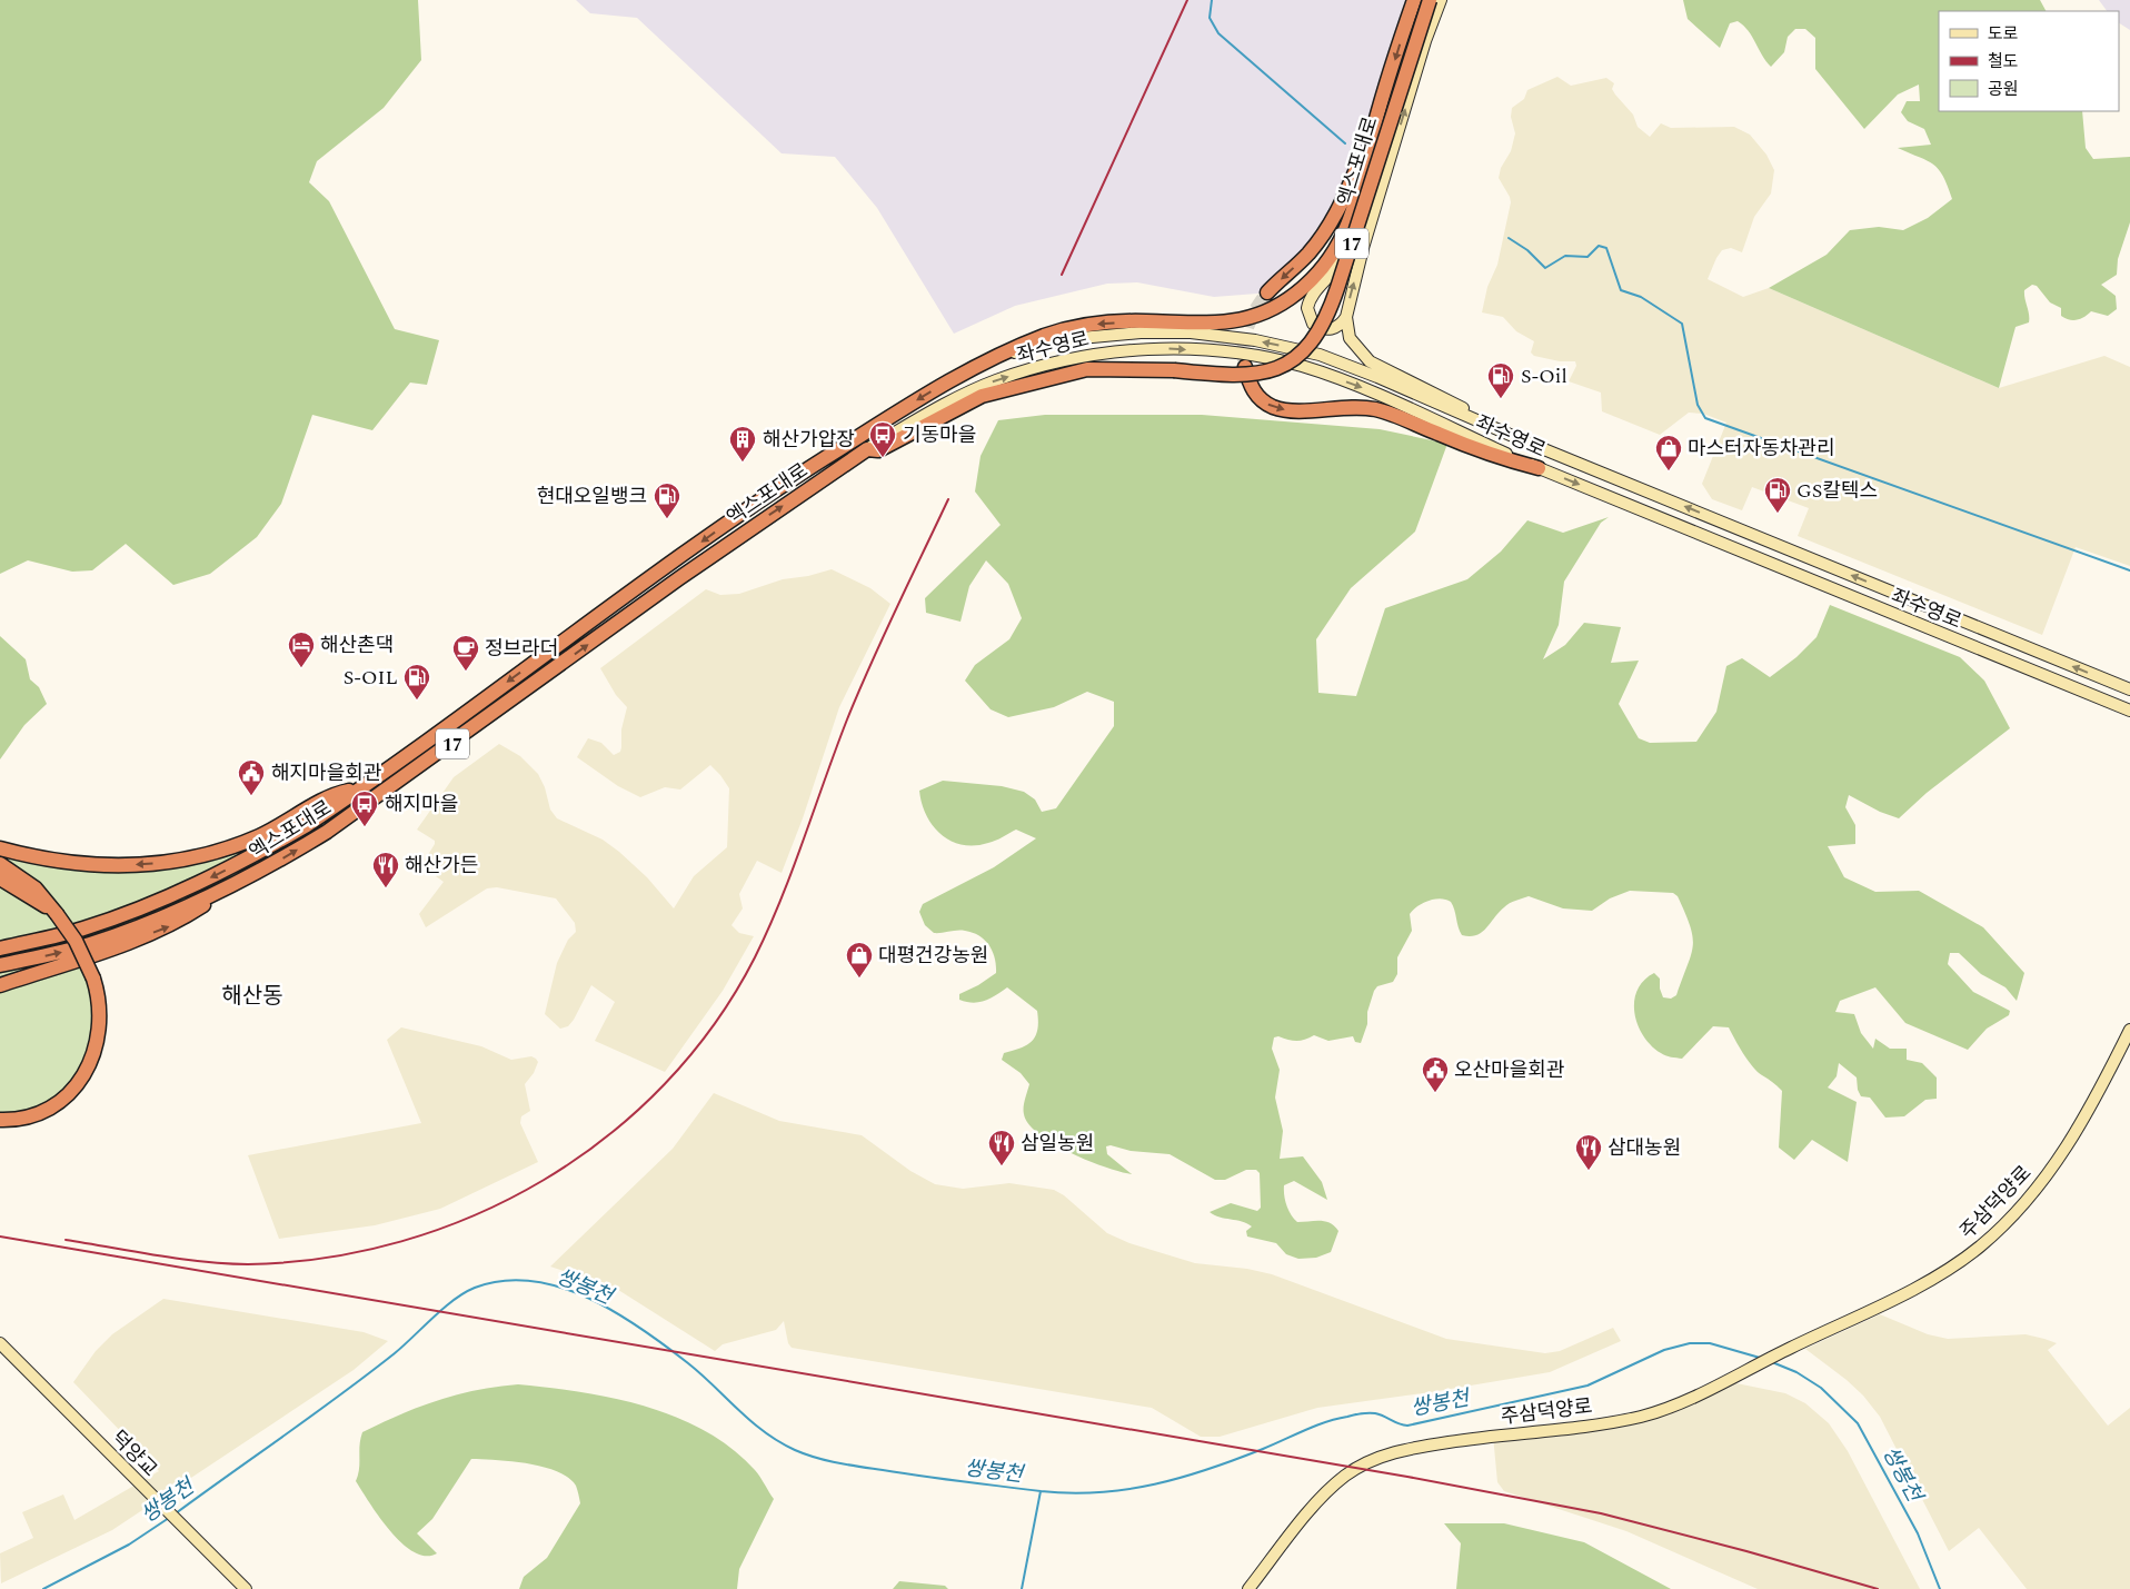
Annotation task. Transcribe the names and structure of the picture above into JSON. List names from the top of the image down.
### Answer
{
  "streets": {
    "highway": ["엑스포대로", "17"],
    "street": ["좌수영로", "주삼덕양로", "덕양교"]
  },
  "crossings": [
    ["엑스포대로", "좌수영로"]
  ],
  "districts": ["해산동"],
  "water": ["쌍봉천"],
  "places": {
    "fuel station": [
      "S-Oil",
      "GS칼텍스",
      "현대오일뱅크",
      "S-OIL"
    ],
    "bus stop": ["기동마을", "해지마을"],
    "building": ["해산가압장"],
    "shop": ["마스터자동차관리", "대평건강농원"],
    "hotel": ["해산촌댁"],
    "cafe": ["정브라더"],
    "public building": ["해지마을회관", "오산마을회관"],
    "restaurant": ["해산가든", "삼일농원", "삼대농원"]
  },
  "legend": ["도로", "철도", "공원"]
}
